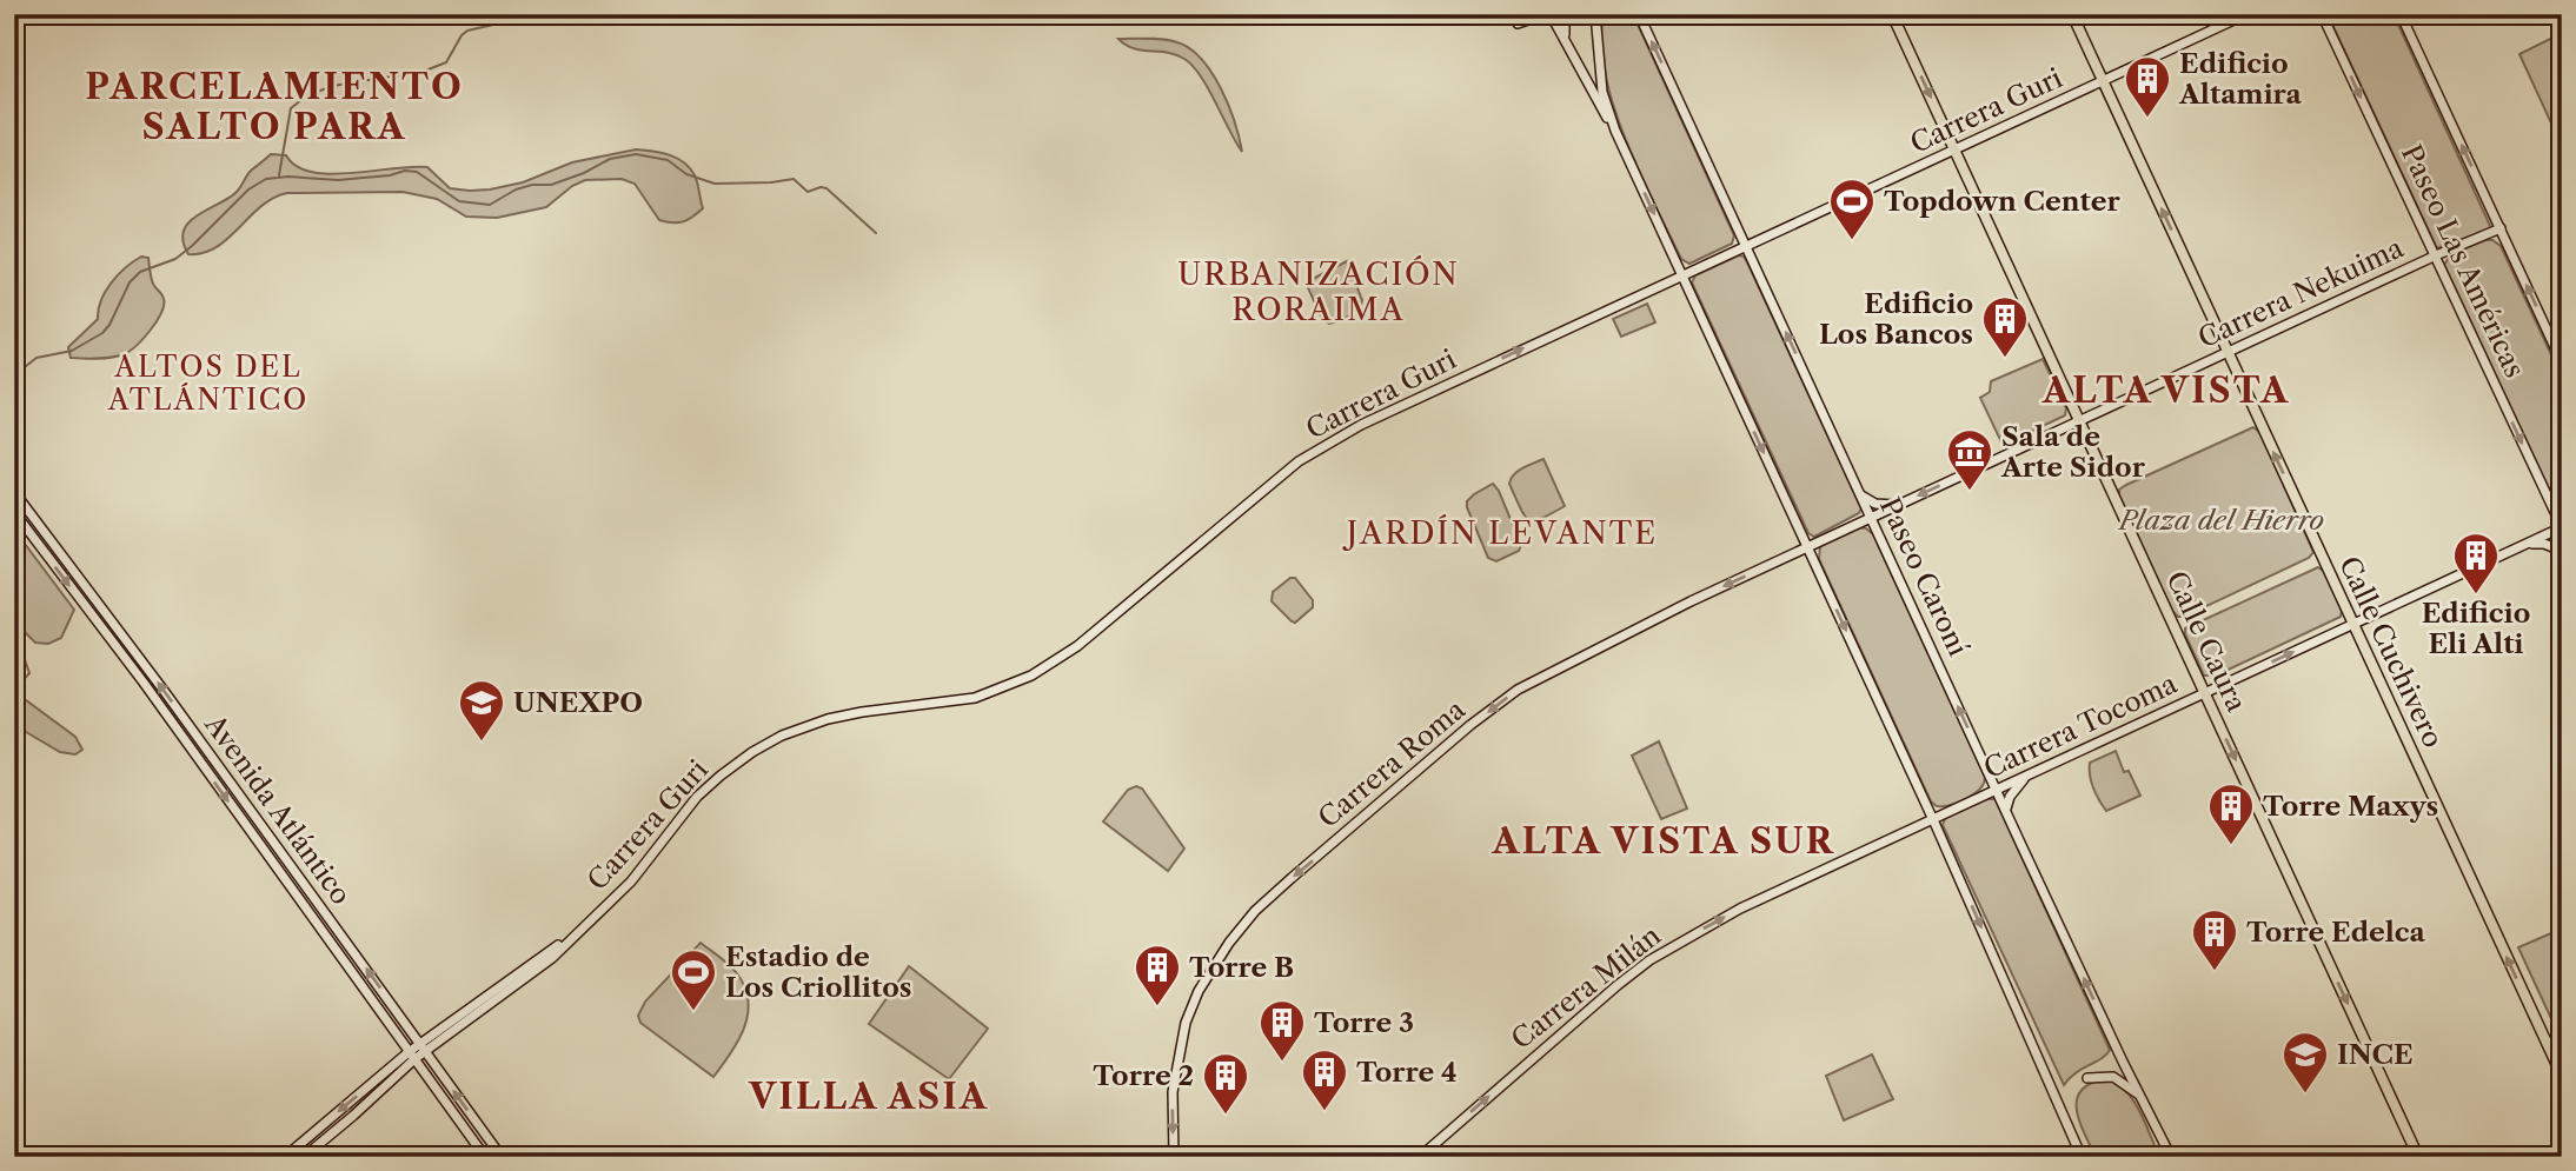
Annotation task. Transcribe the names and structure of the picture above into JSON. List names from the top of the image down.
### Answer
{
  "streets": {
    "main road": ["Calle Caura", "Calle Cuchivero"],
    "street": [
      "Carrera Guri",
      "Paseo Las Américas",
      "Carrera Nekuima",
      "Paseo Caroní",
      "Carrera Tocoma",
      "Carrera Roma",
      "Avenida Atlántico",
      "Carrera Milán"
    ]
  },
  "crossings": [
    ["Carrera Guri", "Paseo Caroní"],
    ["Carrera Guri", "Calle Caura"],
    ["Carrera Guri", "Calle Cuchivero"],
    ["Carrera Guri", "Avenida Atlántico"],
    ["Paseo Las Américas", "Carrera Nekuima"],
    ["Paseo Las Américas", "Carrera Tocoma"],
    ["Carrera Nekuima", "Paseo Caroní"],
    ["Carrera Nekuima", "Calle Caura"],
    ["Carrera Nekuima", "Calle Cuchivero"],
    ["Carrera Nekuima", "Carrera Roma"],
    ["Paseo Caroní", "Carrera Tocoma"],
    ["Calle Caura", "Carrera Tocoma"],
    ["Calle Cuchivero", "Carrera Tocoma"],
    ["Carrera Tocoma", "Carrera Milán"]
  ],
  "one_way": [
    "Carrera Guri",
    "Calle Caura",
    "Calle Cuchivero",
    "Carrera Roma",
    "Carrera Milán"
  ],
  "districts": [
    "PARCELAMIENTO SALTO PARA",
    "URBANIZACIÓN RORAIMA",
    "ALTOS DEL ATLÁNTICO",
    "ALTA VISTA",
    "JARDÍN LEVANTE",
    "ALTA VISTA SUR",
    "VILLA ASIA"
  ],
  "parks": ["Plaza del Hierro"],
  "places": {
    "building": [
      "Edificio Altamira",
      "Edificio Los Bancos",
      "Edificio Eli Alti",
      "Torre Maxys",
      "Torre Edelca",
      "Torre B",
      "Torre 3",
      "Torre 4",
      "Torre 2"
    ],
    "sports": ["Topdown Center", "Estadio de Los Criollitos"],
    "museum": ["Sala de Arte Sidor"],
    "school or university": ["UNEXPO", "INCE"]
  }
}
